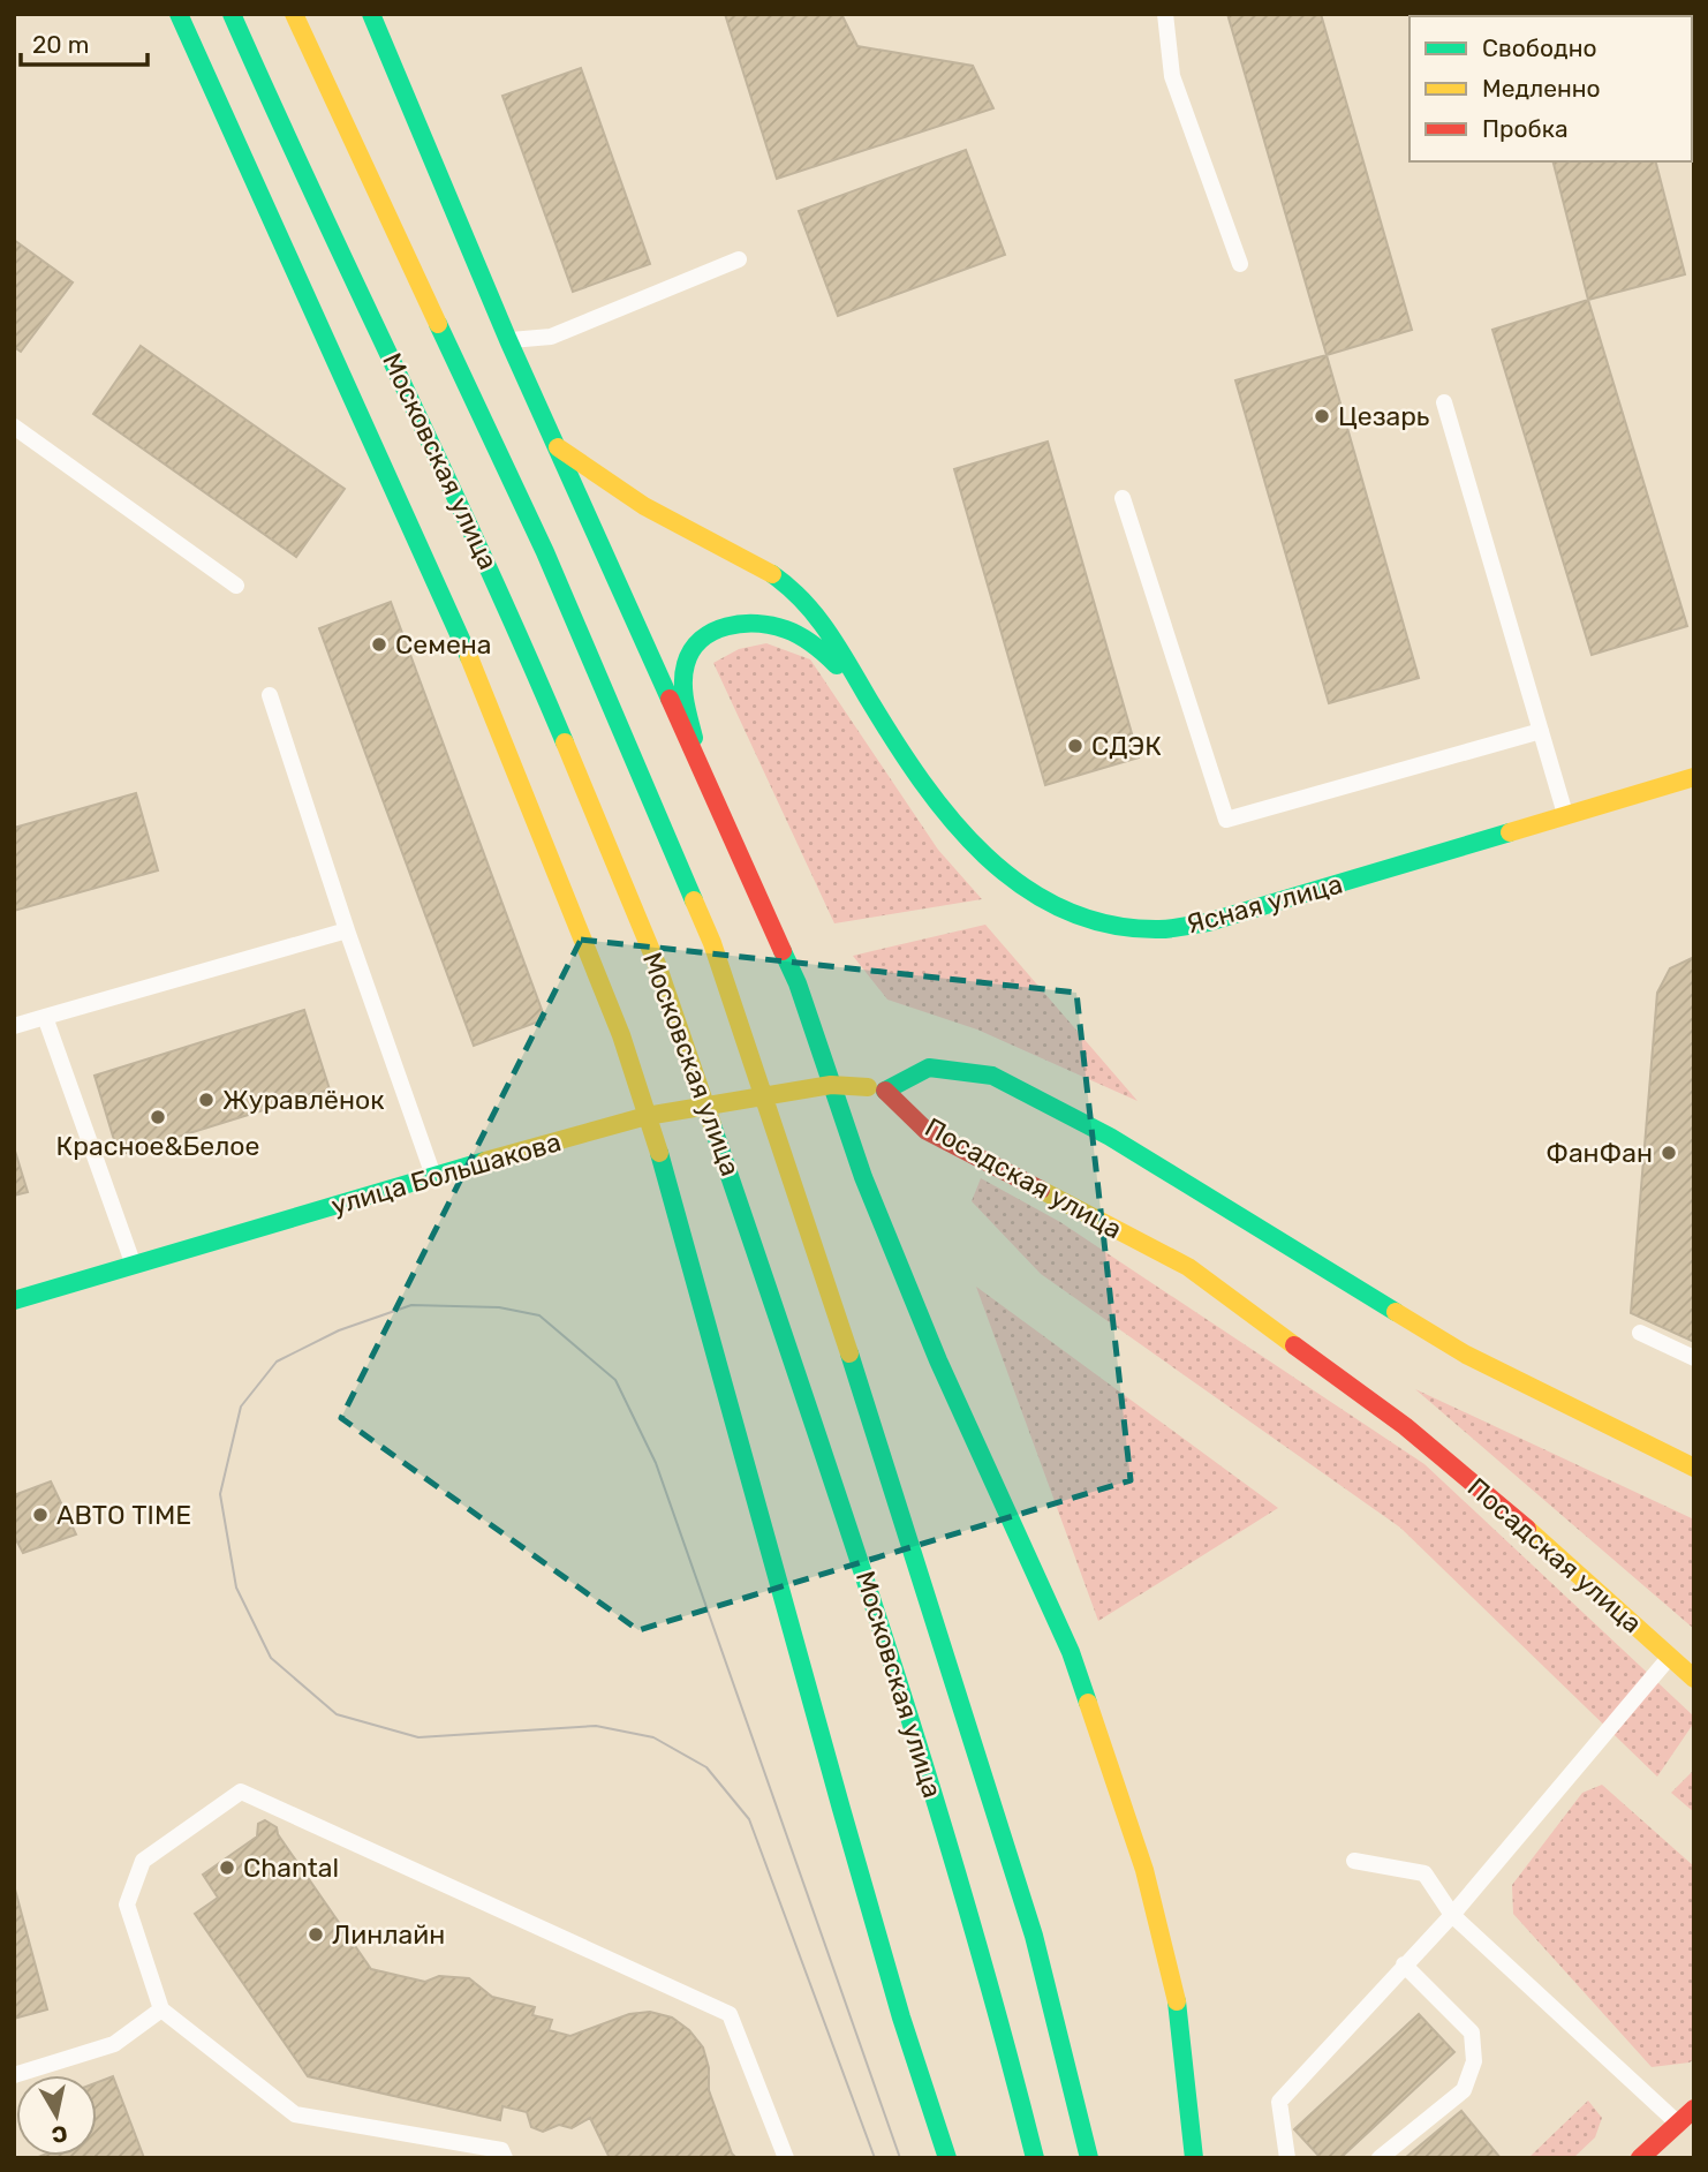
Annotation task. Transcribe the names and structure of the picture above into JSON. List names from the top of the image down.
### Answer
{
  "streets": {
    "main road": [
      "Московская улица",
      "Ясная улица",
      "улица Большакова",
      "Посадская улица"
    ]
  },
  "crossings": [
    ["улица Большакова", "Посадская улица"]
  ],
  "places": [
    "Цезарь",
    "Семена",
    "СДЭК",
    "Журавлёнок",
    "Красное&Белое",
    "ФанФан",
    "АВТО TIME",
    "Chantal",
    "Линлайн"
  ],
  "legend": ["Свободно", "Медленно", "Пробка"],
  "scale_bar": "20 m",
  "north": "bottom"
}
